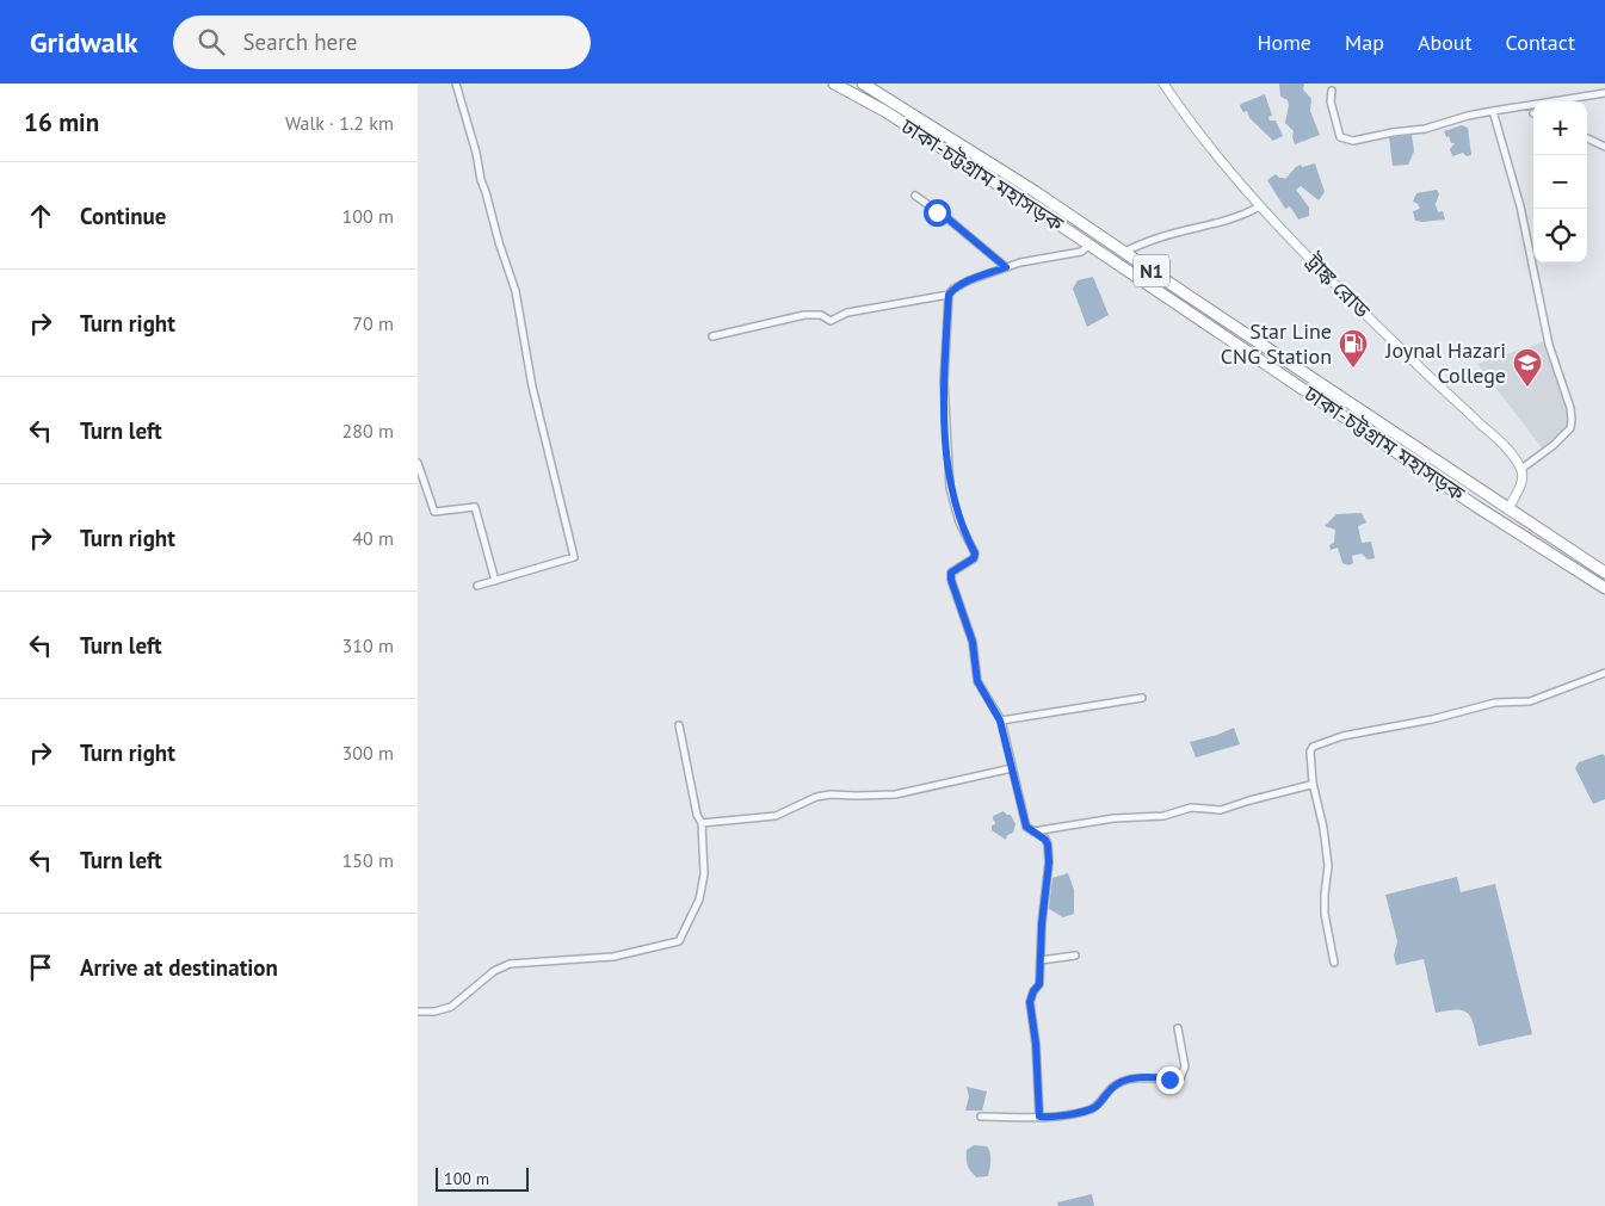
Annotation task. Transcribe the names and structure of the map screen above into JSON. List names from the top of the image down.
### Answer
{
  "streets": {
    "highway": ["ঢাকা-চট্টগ্রাম মহাসড়ক", "N1"],
    "main road": ["ট্রাঙ্ক রোড"]
  },
  "places": {
    "fuel station": ["Star Line CNG Station"],
    "school or university": ["Joynal Hazari College"]
  },
  "scale_bar": "100 m",
  "page": {
    "header": "Gridwalk",
    "search": "Search here",
    "nav": [
      "Home",
      "Map",
      "About",
      "Contact"
    ],
    "heading": ["16 min", "Walk · 1.2 km"],
    "map_buttons": ["+", "−"],
    "list": [
      ["Continue", "100 m"],
      ["Turn right", "70 m"],
      ["Turn left", "280 m"],
      ["Turn right", "40 m"],
      ["Turn left", "310 m"],
      ["Turn right", "300 m"],
      ["Turn left", "150 m"],
      "Arrive at destination"
    ],
    "scale": "100 m"
  }
}
